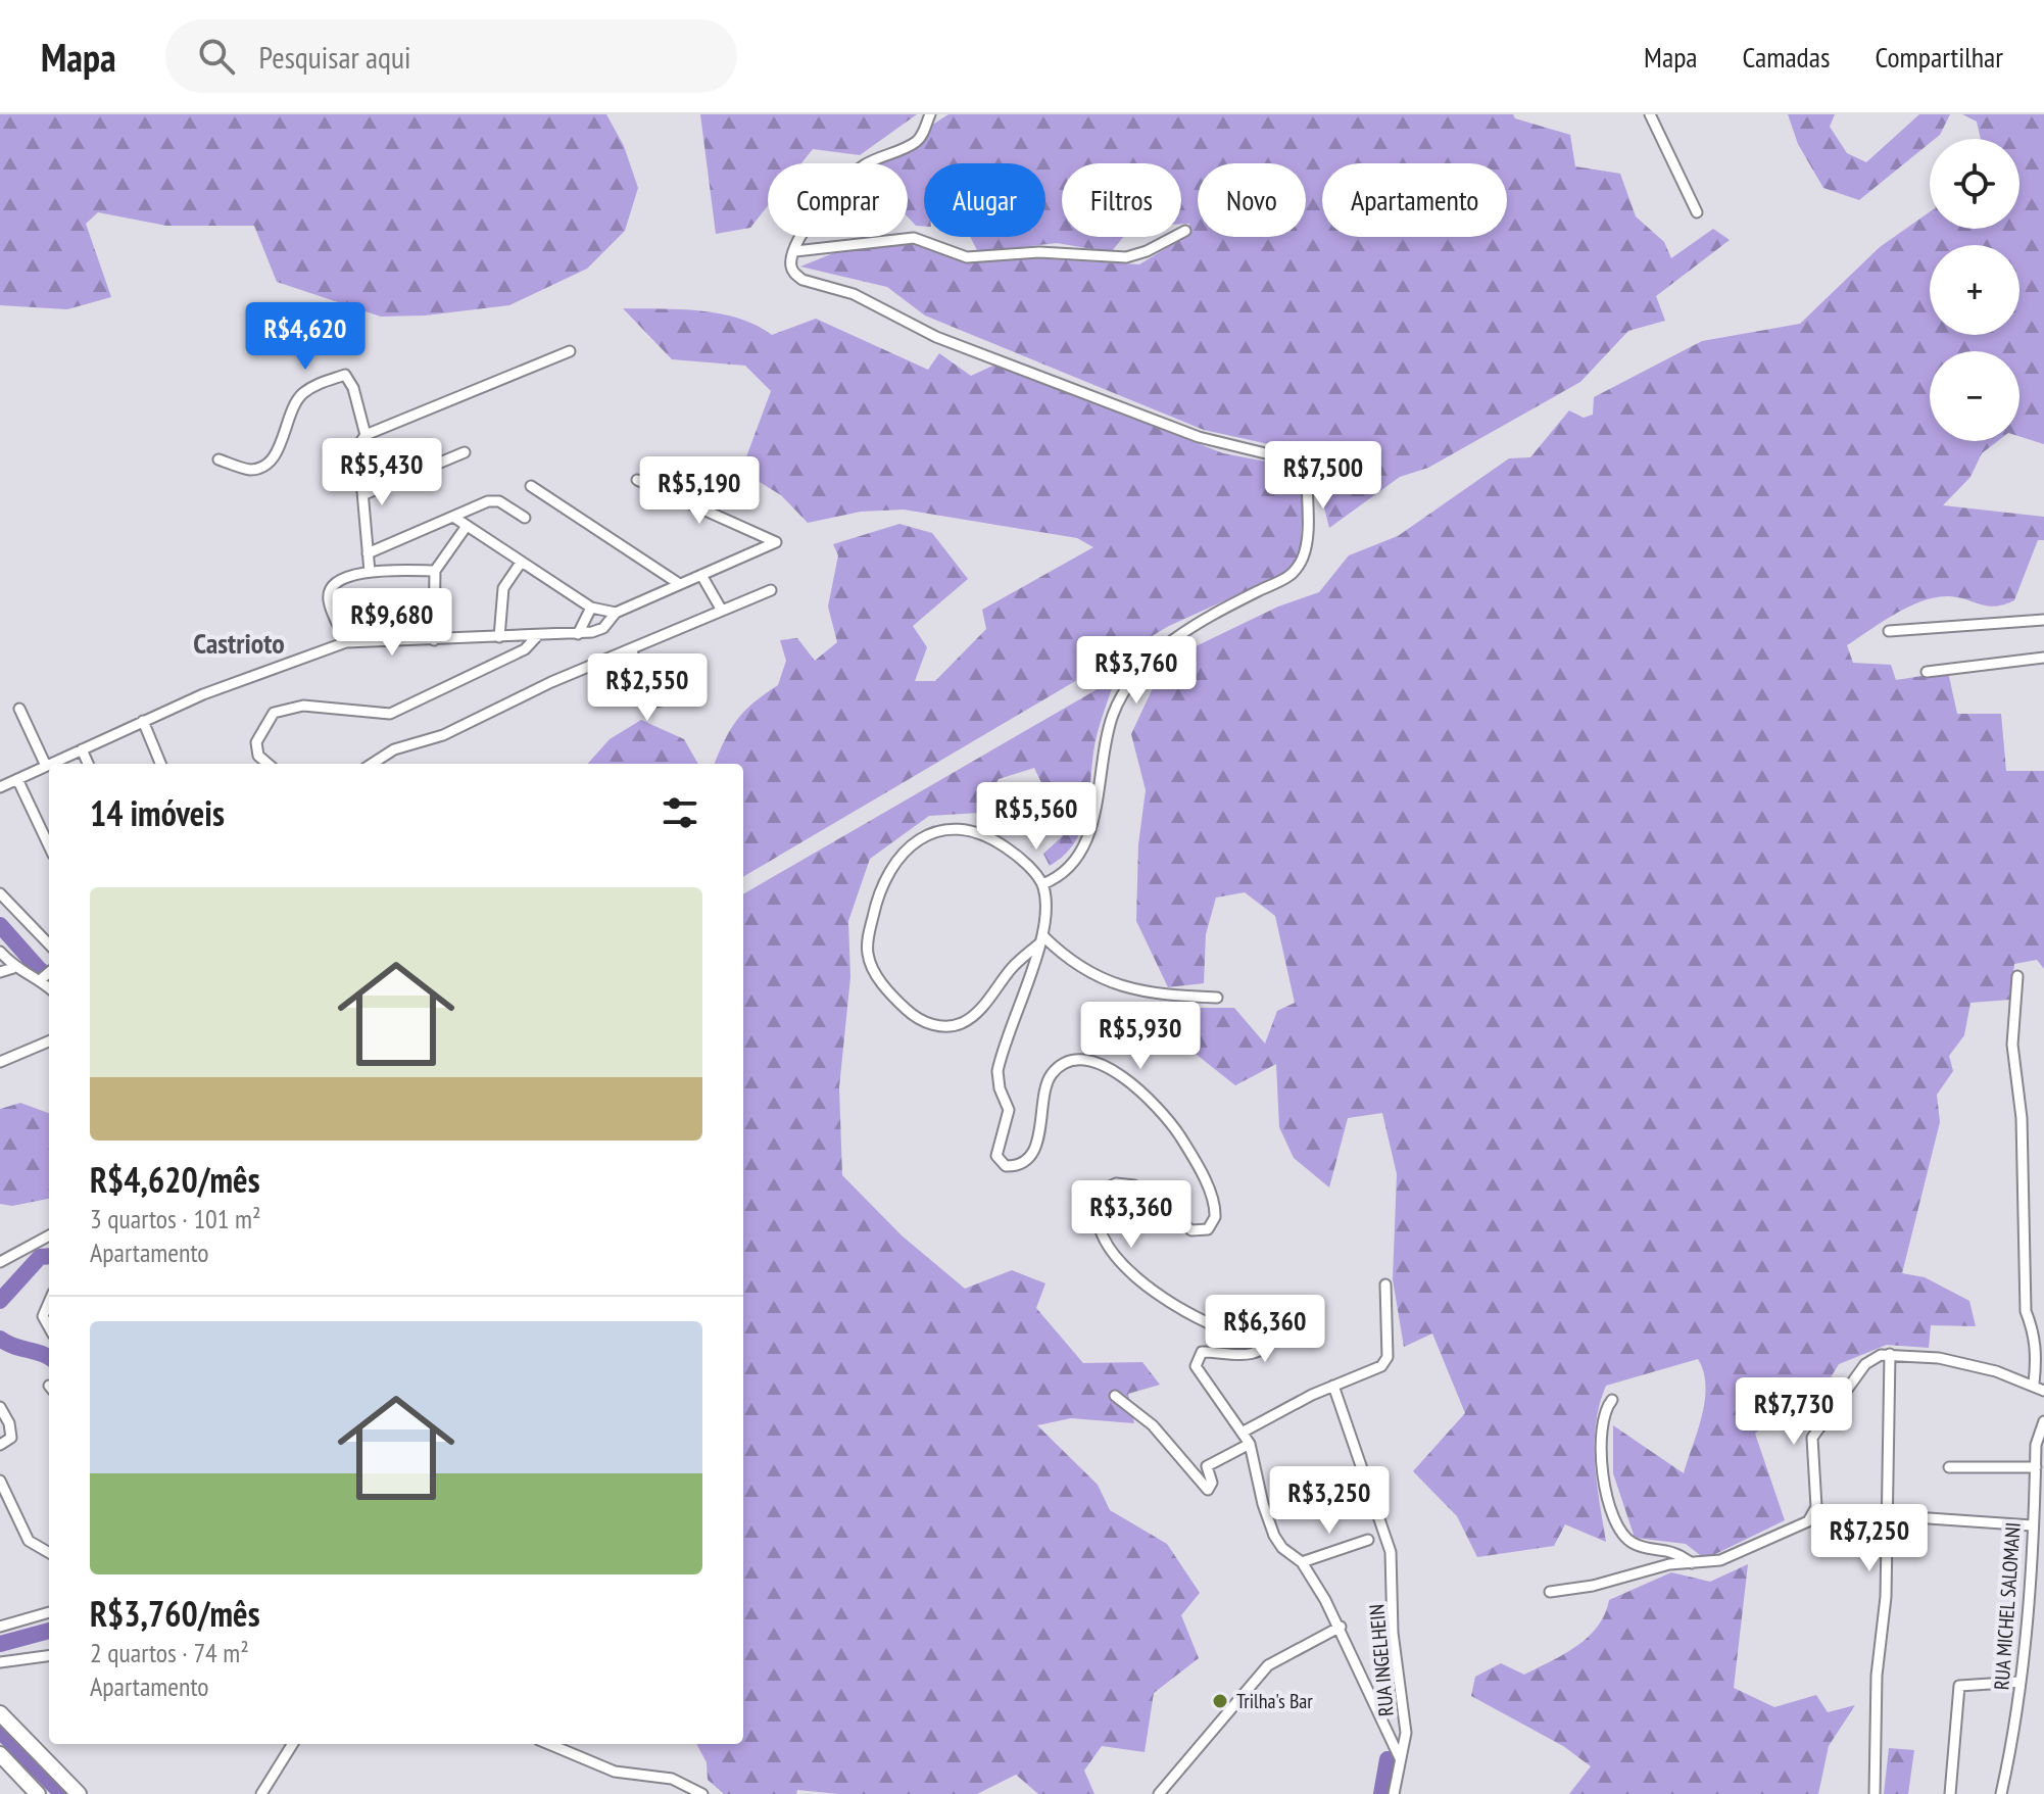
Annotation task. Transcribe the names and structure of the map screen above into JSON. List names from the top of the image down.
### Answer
{
  "streets": {
    "street": ["RUA MICHEL SALOMANI", "RUA INGELHEIN"]
  },
  "districts": ["Castrioto"],
  "places": ["Trilha's Bar"],
  "page": {
    "header": "Mapa",
    "search": "Pesquisar aqui",
    "nav": ["Mapa", "Camadas", "Compartilhar"],
    "map_buttons": ["+", "−"],
    "chip": [
      "Comprar",
      "Alugar",
      "Filtros",
      "Novo",
      "Apartamento"
    ],
    "price": [
      "R$4,620",
      "R$5,430",
      "R$7,500",
      "R$5,190",
      "R$9,680",
      "R$3,760",
      "R$2,550",
      "R$5,560",
      "R$5,930",
      "R$3,360",
      "R$6,360",
      "R$7,730",
      "R$3,250",
      "R$7,250"
    ],
    "heading": "14 imóveis",
    "list": [
      {
        "name": "R$4,620/mês",
        "note": "3 quartos · 101 m² · Apartamento"
      },
      {
        "name": "R$3,760/mês",
        "note": "2 quartos · 74 m² · Apartamento"
      }
    ]
  }
}
